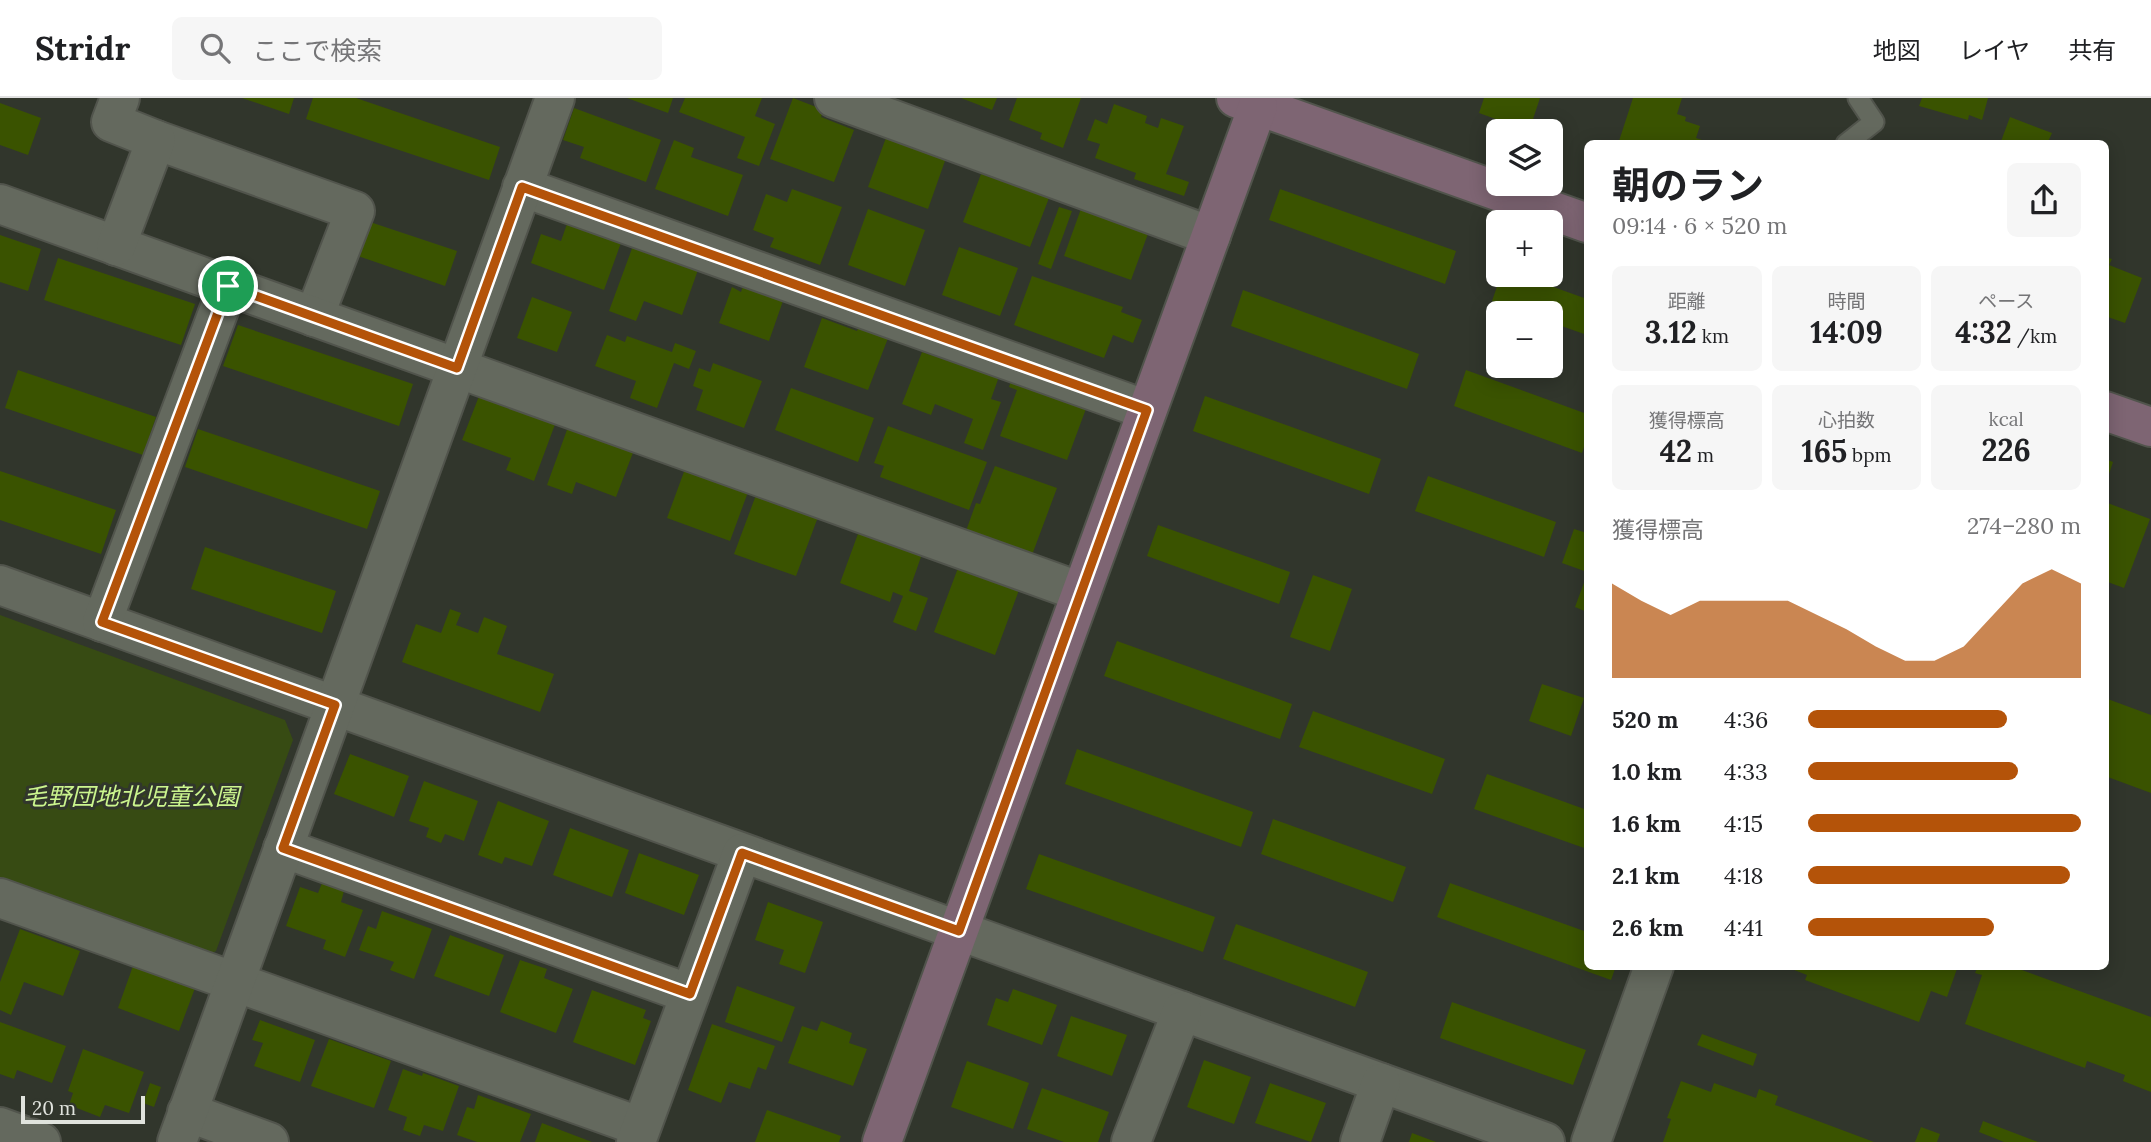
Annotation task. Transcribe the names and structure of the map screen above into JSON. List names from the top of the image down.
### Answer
{
  "parks": ["毛野団地北児童公園"],
  "scale_bar": "20 m",
  "page": {
    "header": "Stridr",
    "search": "ここで検索",
    "nav": ["地図", "レイヤ", "共有"],
    "map_buttons": ["+", "−"],
    "heading": ["朝のラン", "09:14 · 6 × 520 m"],
    "stats": [
      ["距離", "3.12 km"],
      ["時間", "14:09"],
      ["ペース", "4:32 /km"],
      ["獲得標高", "42 m"],
      ["心拍数", "165 bpm"],
      ["kcal", "226"]
    ],
    "chart": ["獲得標高", "274–280 m"],
    "list": [
      {
        "name": "520 m",
        "note": "4:36"
      },
      {
        "name": "1.0 km",
        "note": "4:33"
      },
      {
        "name": "1.6 km",
        "note": "4:15"
      },
      {
        "name": "2.1 km",
        "note": "4:18"
      },
      {
        "name": "2.6 km",
        "note": "4:41"
      }
    ],
    "scale": "20 m"
  }
}
